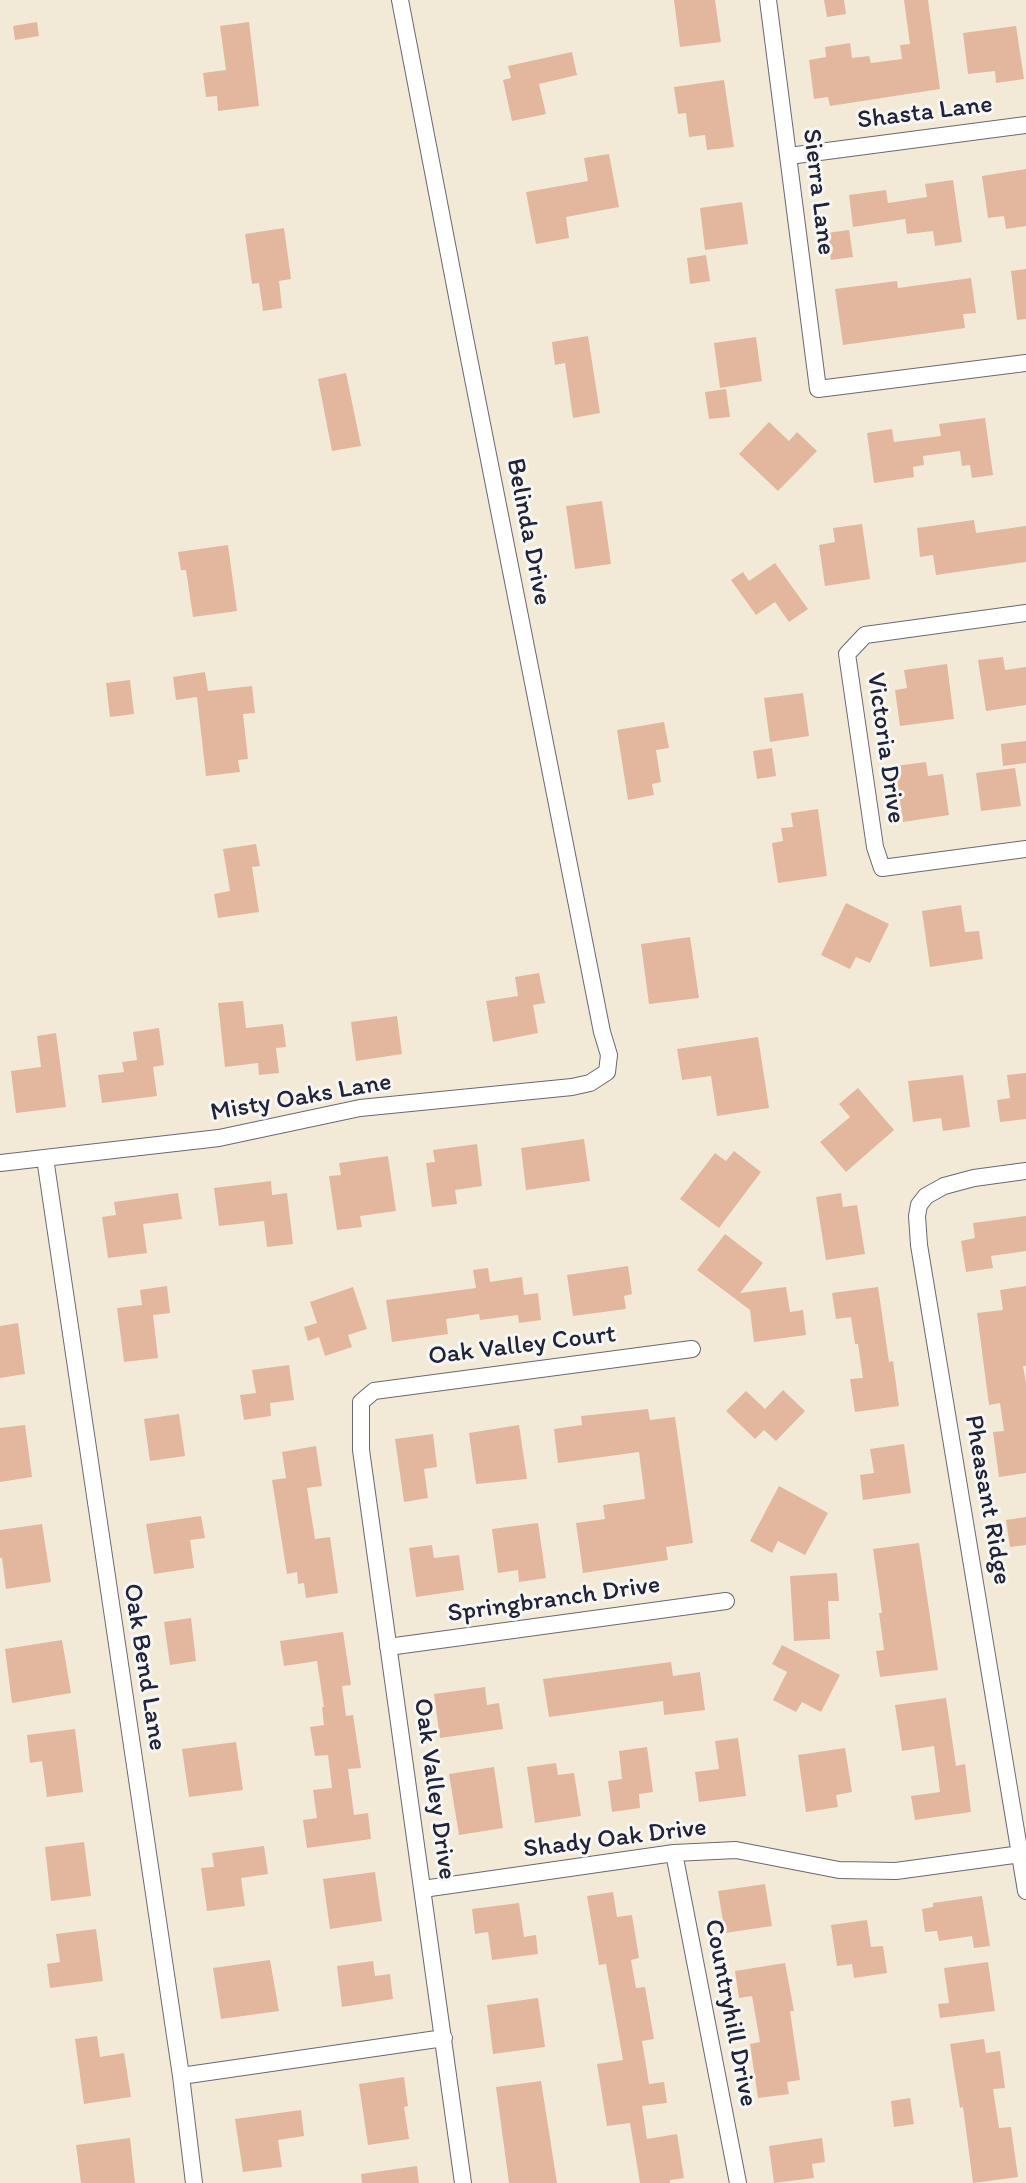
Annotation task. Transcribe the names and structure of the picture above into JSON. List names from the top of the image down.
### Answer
{
  "streets": {
    "street": [
      "Shasta Lane",
      "Sierra Lane",
      "Belinda Drive",
      "Victoria Drive",
      "Misty Oaks Lane",
      "Oak Valley Court",
      "Pheasant Ridge",
      "Springbranch Drive",
      "Oak Bend Lane",
      "Oak Valley Drive",
      "Shady Oak Drive",
      "Countryhill Drive"
    ]
  },
  "crossings": [
    ["Shasta Lane", "Sierra Lane"],
    ["Belinda Drive", "Misty Oaks Lane"],
    ["Misty Oaks Lane", "Oak Bend Lane"],
    ["Oak Valley Court", "Oak Valley Drive"],
    ["Pheasant Ridge", "Shady Oak Drive"],
    ["Springbranch Drive", "Oak Valley Drive"],
    ["Oak Valley Drive", "Shady Oak Drive"],
    ["Shady Oak Drive", "Countryhill Drive"]
  ]
}
